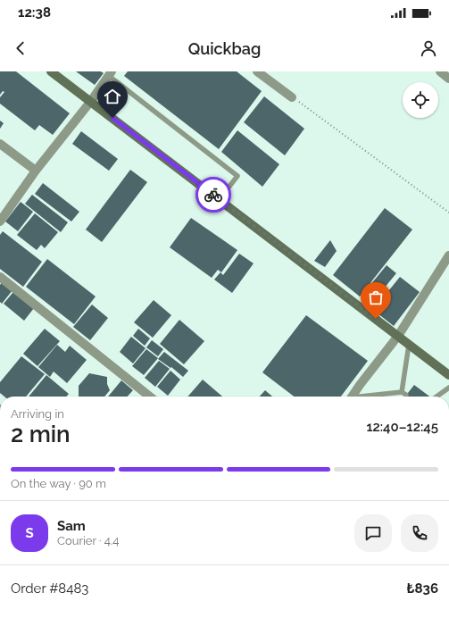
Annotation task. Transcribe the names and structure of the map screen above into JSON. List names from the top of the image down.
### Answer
{
  "page": {
    "status": "12:38",
    "header": "Quickbag",
    "heading": ["2 min", "Arriving in", "12:40–12:45"],
    "panel": [
      "Sam",
      "Courier · 4.4",
      "Order #8483",
      "₺836"
    ],
    "bar": "On the way · 90 m",
    "round": "S"
  }
}
